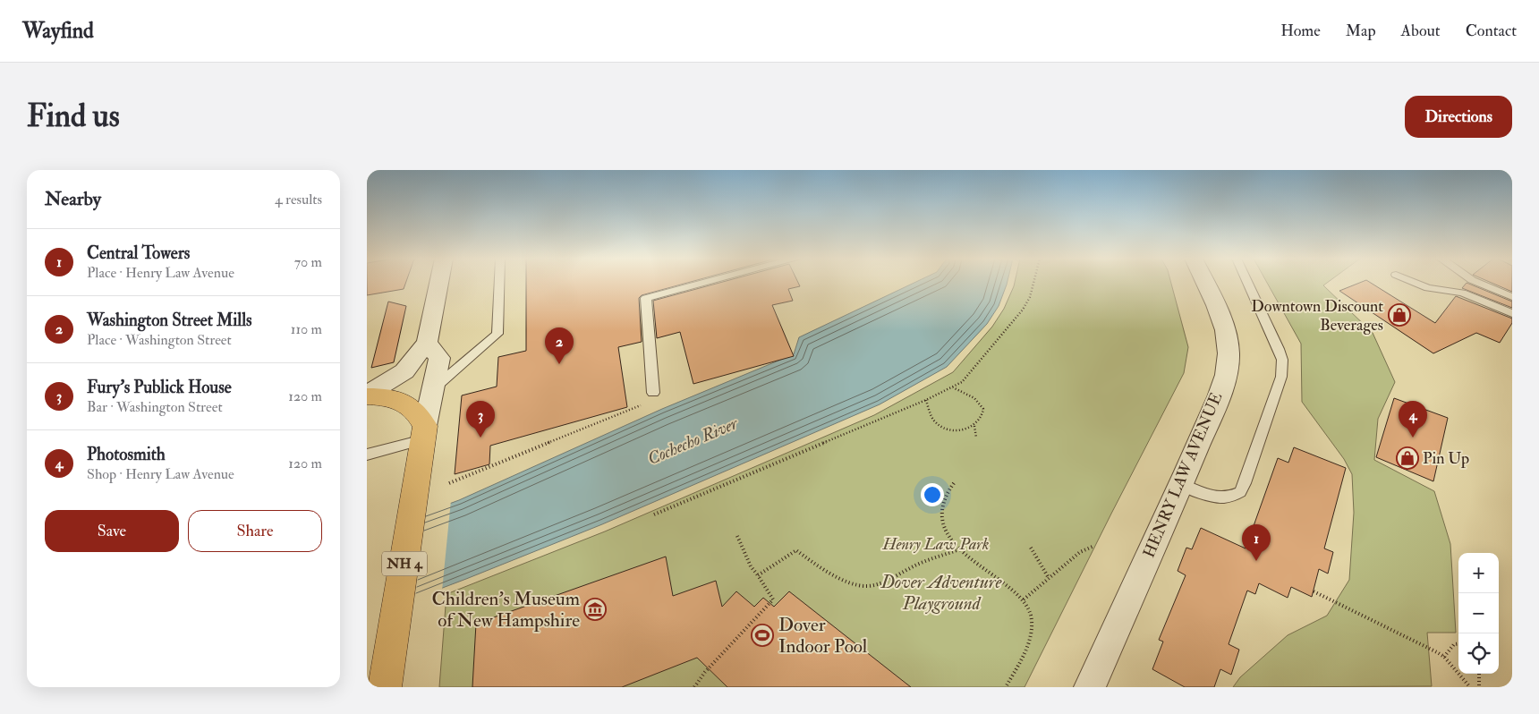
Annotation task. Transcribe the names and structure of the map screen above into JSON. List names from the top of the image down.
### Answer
{
  "streets": {
    "main road": ["NH 4"],
    "street": ["HENRY LAW AVENUE"]
  },
  "water": ["Cochecho River"],
  "parks": ["Henry Law Park", "Dover Adventure Playground"],
  "places": {
    "shop": ["Downtown Discount Beverages", "Pin Up"],
    "museum": ["Children's Museum of New Hampshire"],
    "sports": ["Dover Indoor Pool"]
  },
  "page": {
    "header": "Wayfind",
    "nav": [
      "Home",
      "Map",
      "About",
      "Contact"
    ],
    "buttons": [
      "Directions",
      ["Save", "Share"]
    ],
    "title": "Find us",
    "heading": ["Nearby", "4 results"],
    "list": [
      {
        "mark": "1",
        "name": "Central Towers",
        "note": "Place · Henry Law Avenue",
        "value": "70 m"
      },
      {
        "mark": "2",
        "name": "Washington Street Mills",
        "note": "Place · Washington Street",
        "value": "110 m"
      },
      {
        "mark": "3",
        "name": "Fury's Publick House",
        "note": "Bar · Washington Street",
        "value": "120 m"
      },
      {
        "mark": "4",
        "name": "Photosmith",
        "note": "Shop · Henry Law Avenue",
        "value": "120 m"
      }
    ],
    "pins": [
      "2",
      "3",
      "4",
      "1"
    ],
    "map_buttons": ["+", "−"]
  }
}
